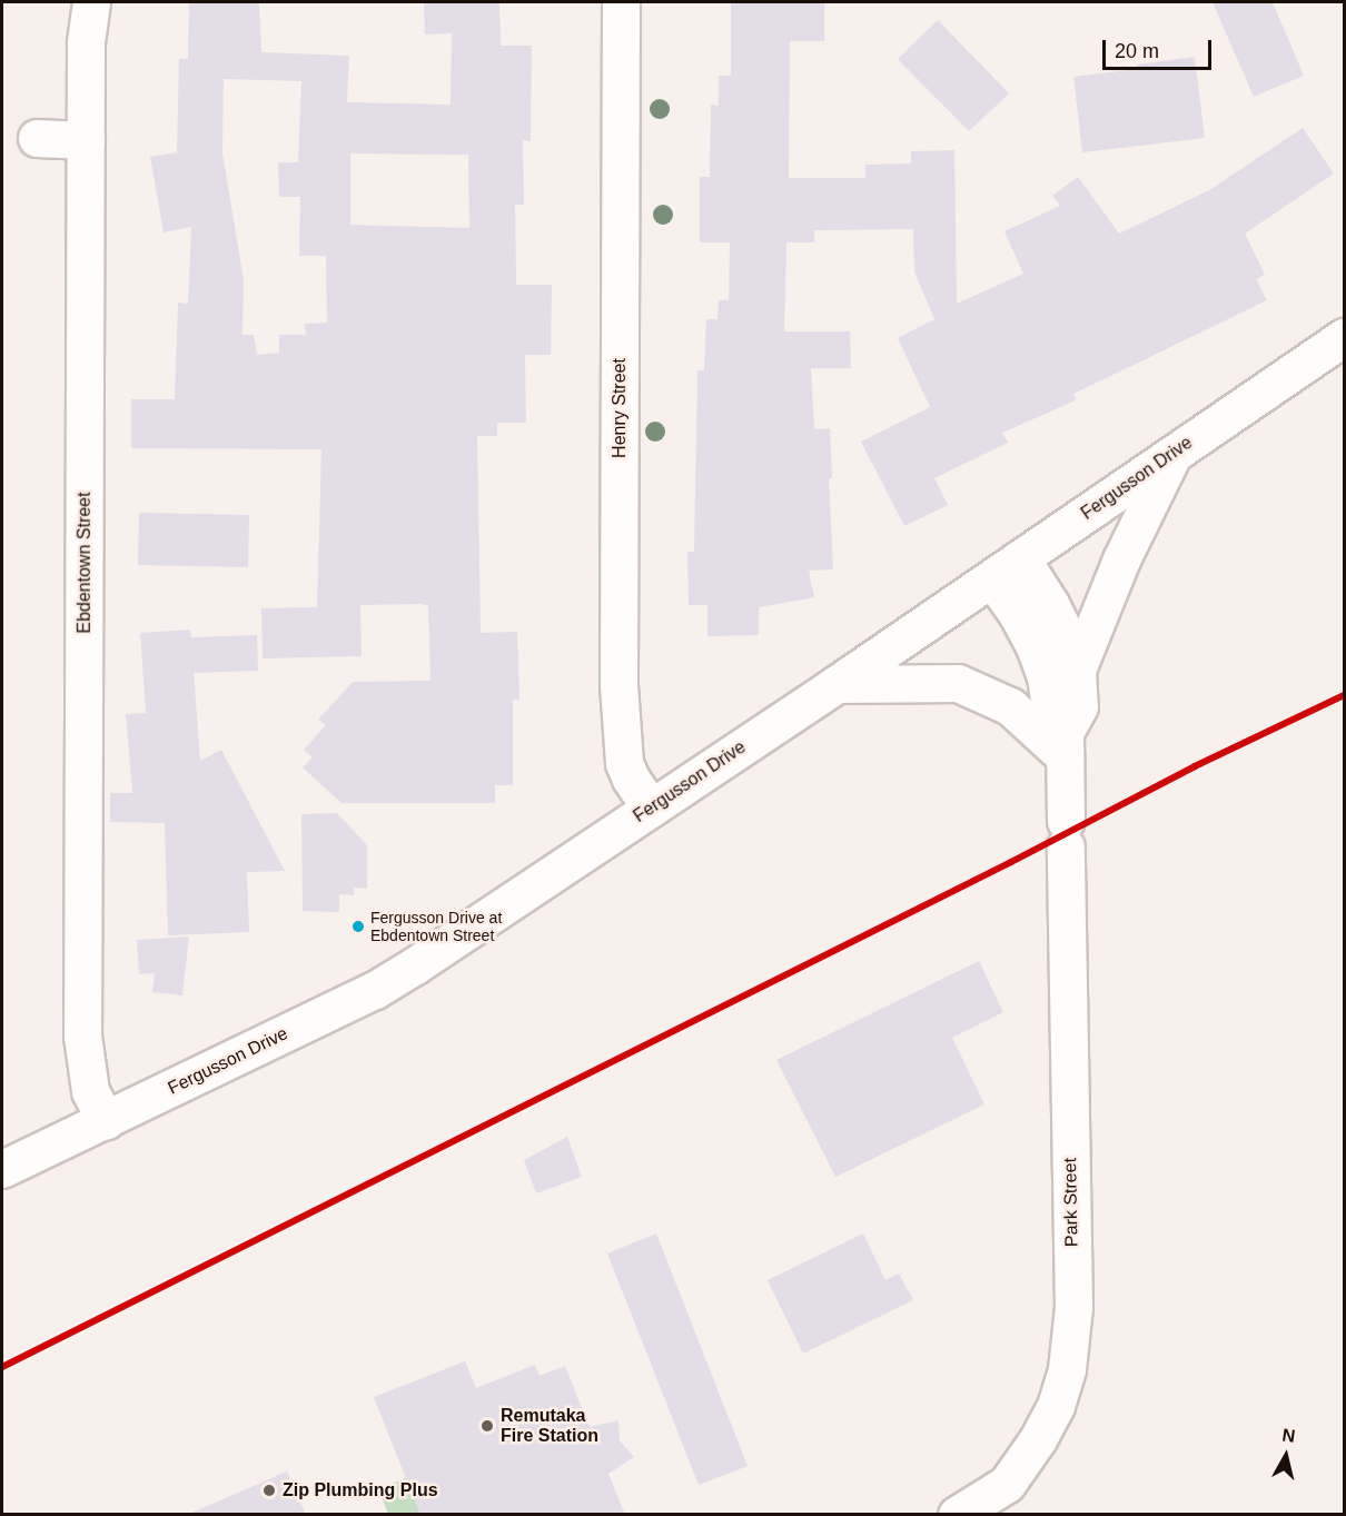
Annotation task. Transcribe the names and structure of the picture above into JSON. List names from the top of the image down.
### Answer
{
  "streets": {
    "street": [
      "Henry Street",
      "Fergusson Drive",
      "Ebdentown Street",
      "Park Street"
    ]
  },
  "crossings": [
    ["Henry Street", "Fergusson Drive"],
    ["Fergusson Drive", "Ebdentown Street"],
    ["Fergusson Drive", "Park Street"]
  ],
  "places": ["Fergusson Drive at Ebdentown Street", "Remutaka Fire Station", "Zip Plumbing Plus"],
  "scale_bar": "20 m",
  "north": "top"
}
